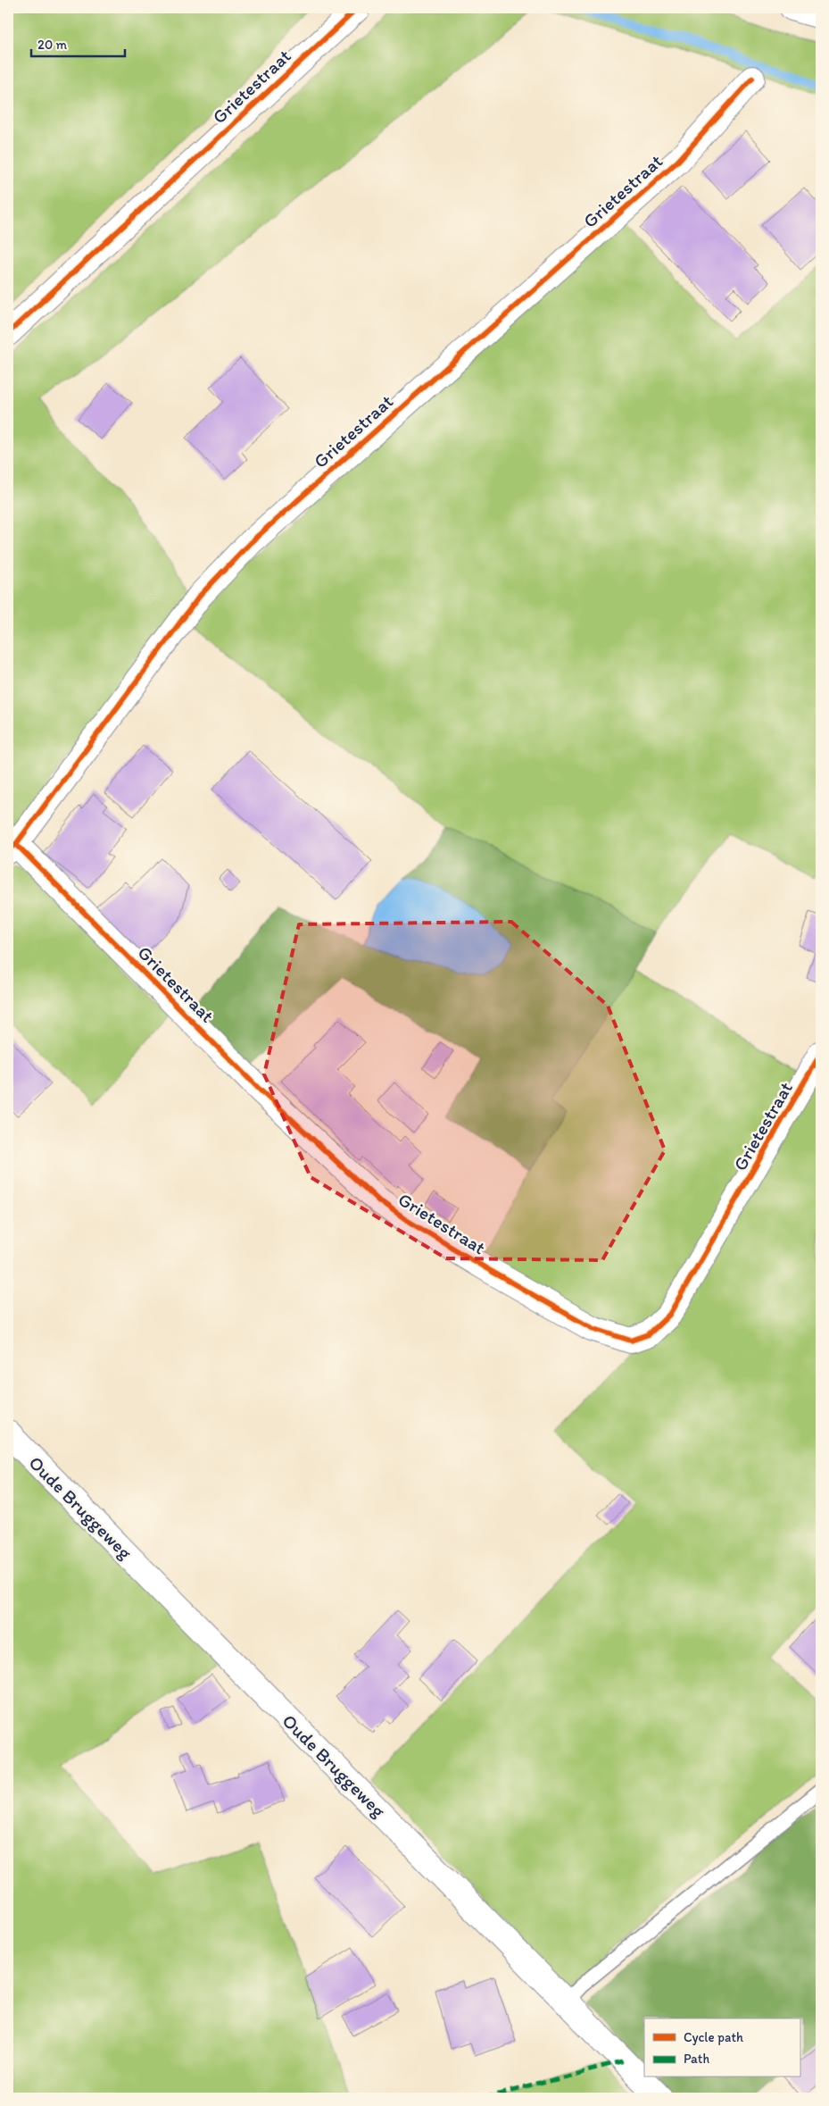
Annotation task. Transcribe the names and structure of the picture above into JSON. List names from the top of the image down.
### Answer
{
  "streets": {
    "main road": ["Grietestraat", "Oude Bruggeweg"]
  },
  "legend": ["Cycle path", "Path"],
  "scale_bar": "20 m"
}
